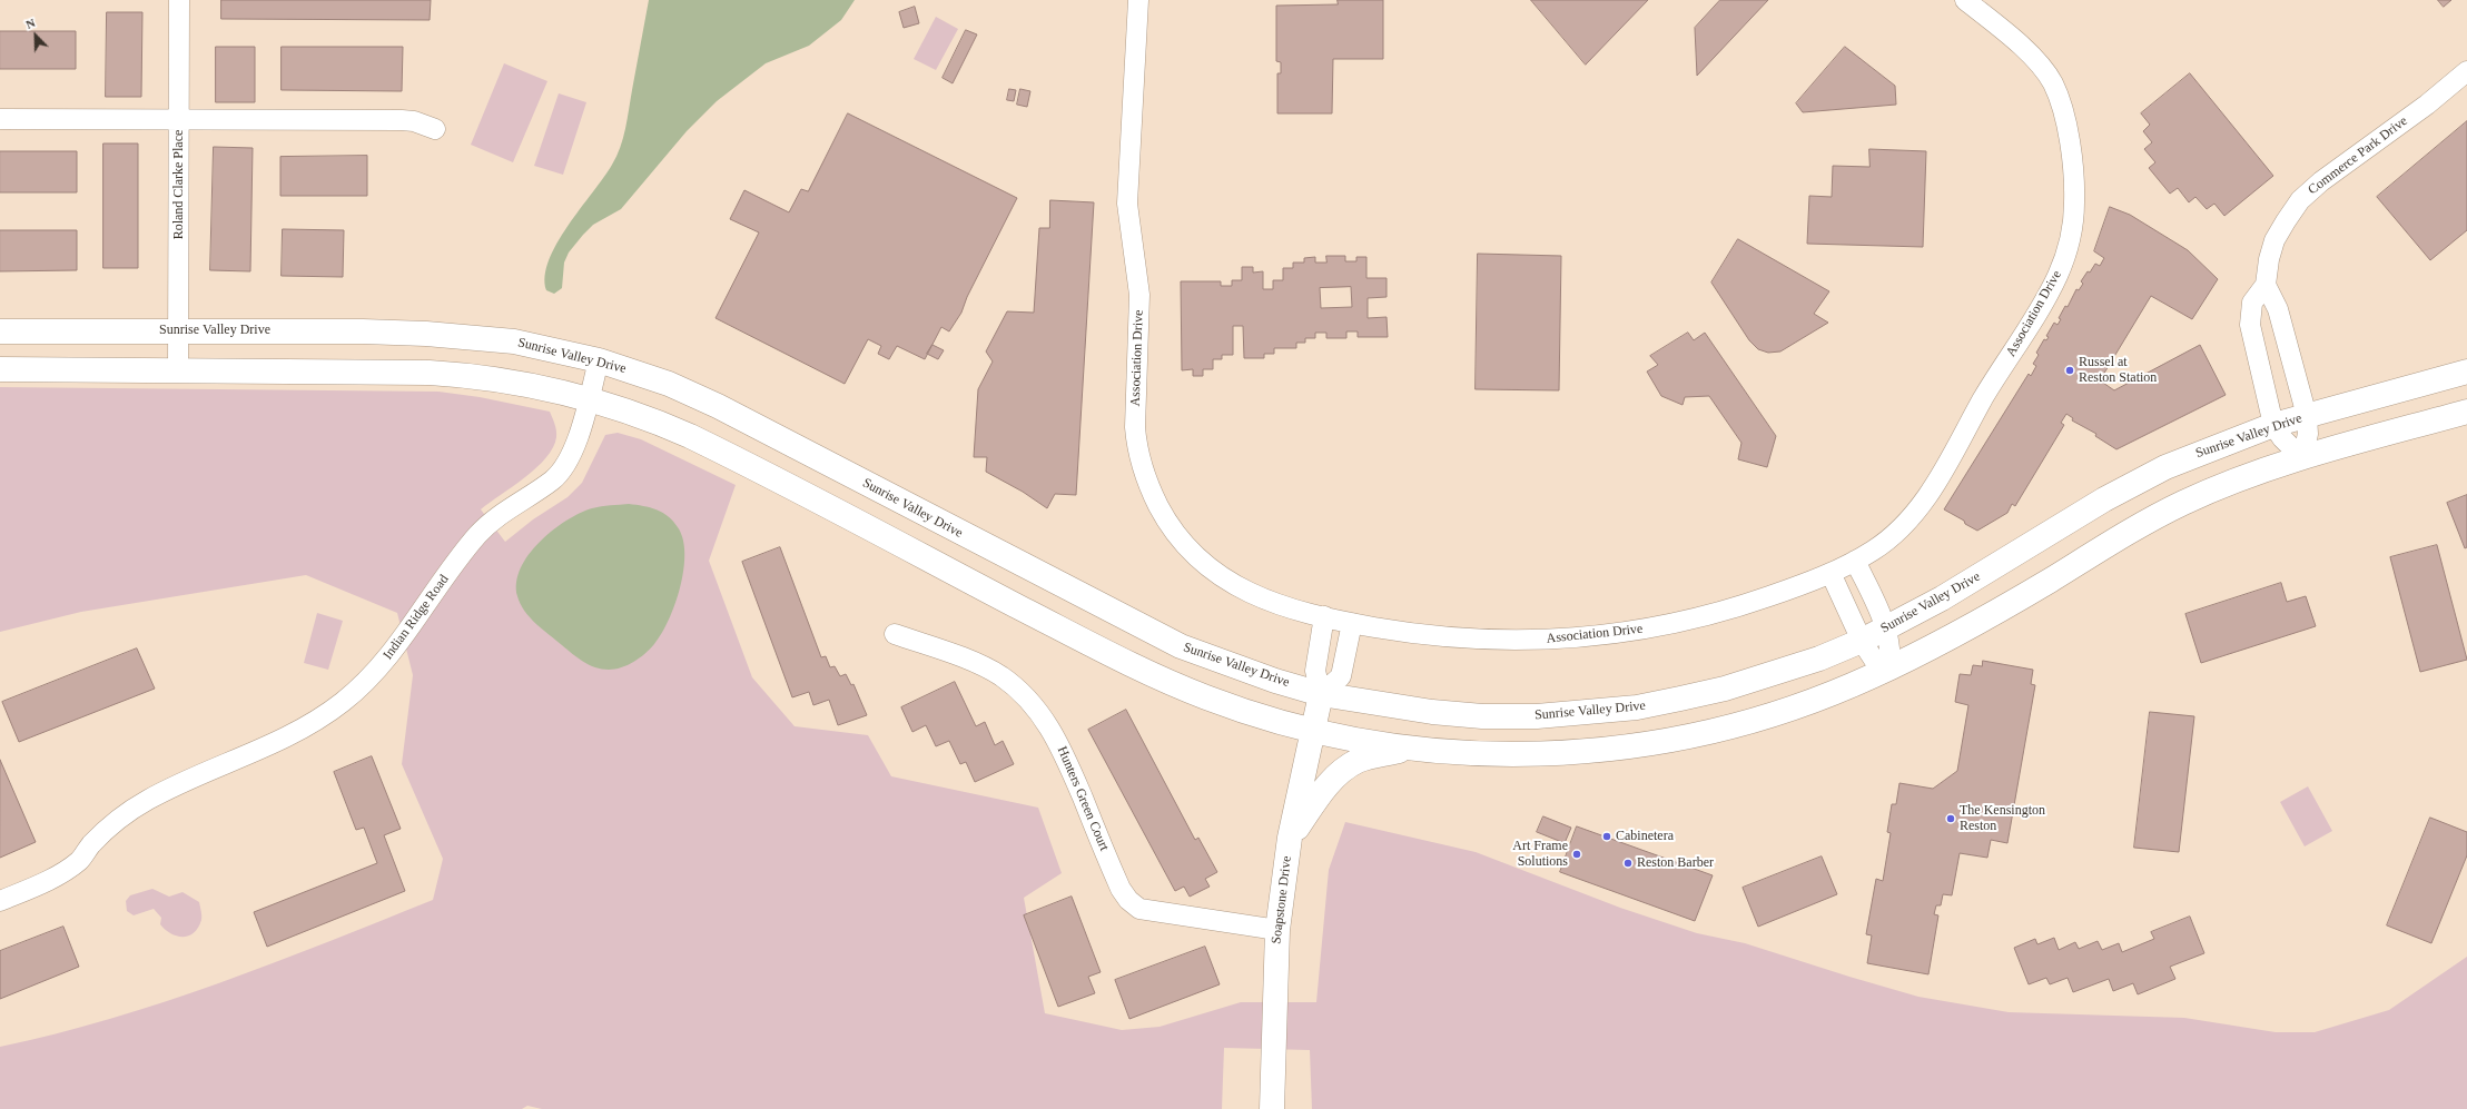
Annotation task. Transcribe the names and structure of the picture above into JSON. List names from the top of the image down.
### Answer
{
  "streets": {
    "main road": ["Sunrise Valley Drive", "Soapstone Drive"],
    "street": [
      "Commerce Park Drive",
      "Roland Clarke Place",
      "Association Drive",
      "Indian Ridge Road",
      "Hunters Green Court"
    ]
  },
  "crossings": [
    ["Commerce Park Drive", "Sunrise Valley Drive"],
    ["Roland Clarke Place", "Sunrise Valley Drive"],
    ["Sunrise Valley Drive", "Indian Ridge Road"],
    ["Sunrise Valley Drive", "Soapstone Drive"],
    ["Hunters Green Court", "Soapstone Drive"]
  ],
  "places": [
    "Russel at Reston Station",
    "The Kensington Reston",
    "Cabinetera",
    "Art Frame Solutions",
    "Reston Barber"
  ],
  "north": "top left"
}
